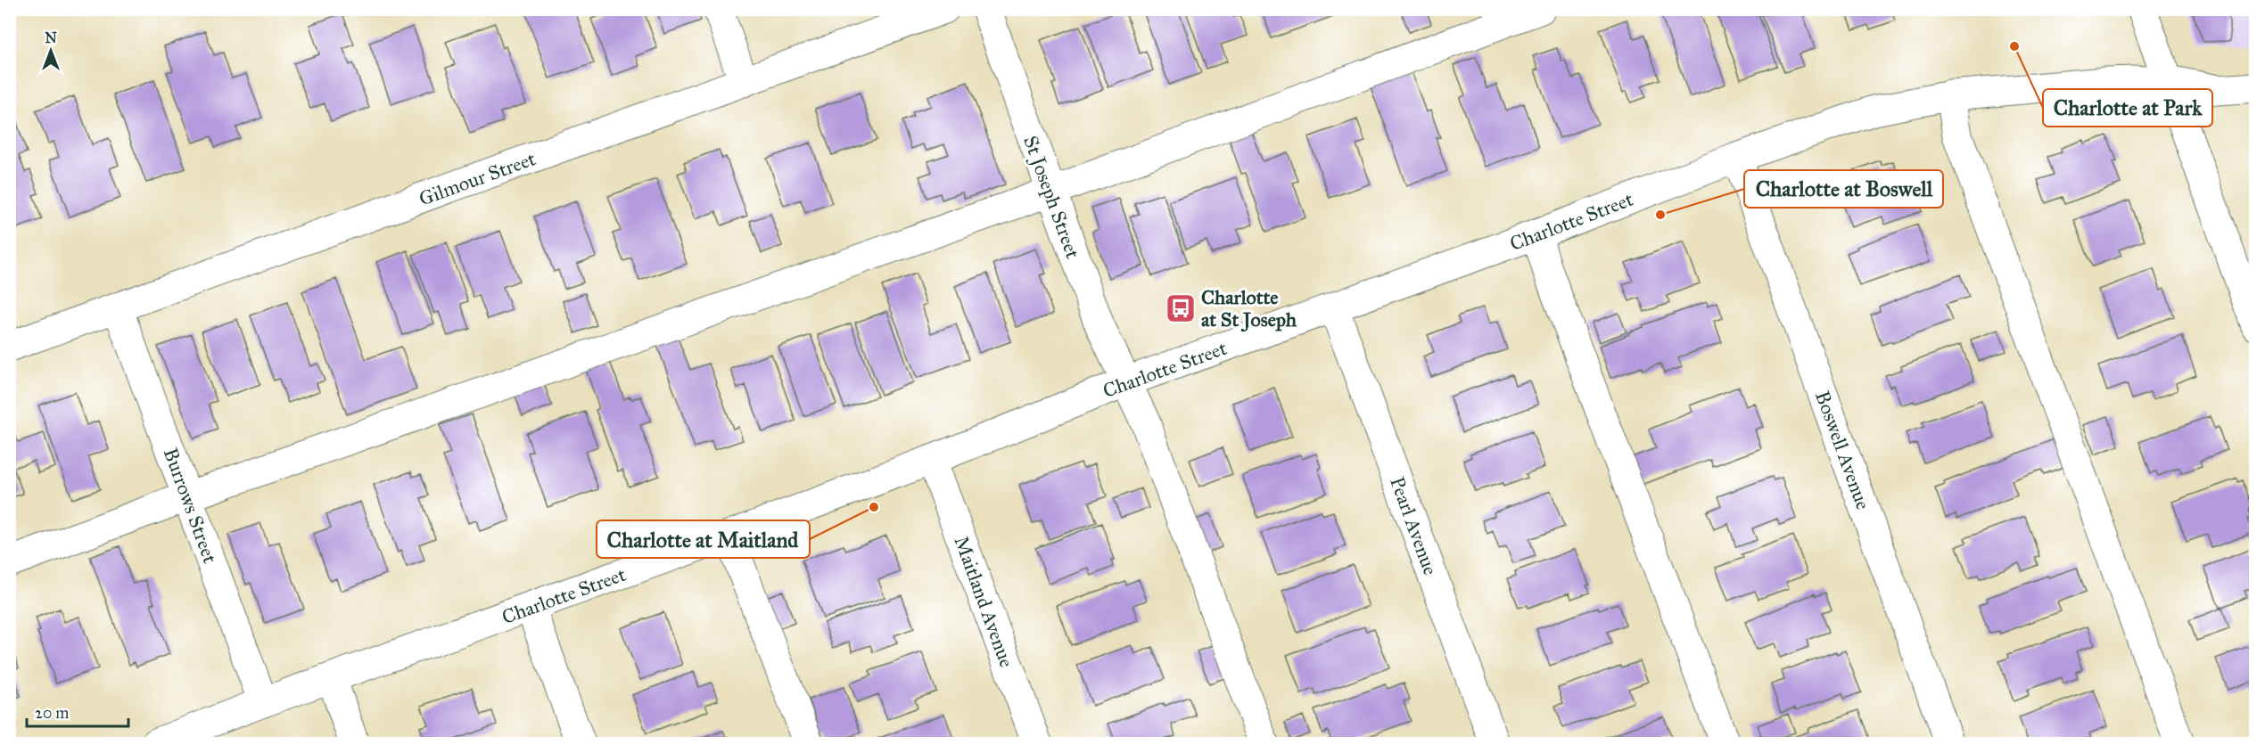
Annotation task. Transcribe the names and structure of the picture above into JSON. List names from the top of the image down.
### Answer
{
  "streets": {
    "street": [
      "Gilmour Street",
      "St Joseph Street",
      "Charlotte Street",
      "Boswell Avenue",
      "Burrows Street",
      "Pearl Avenue",
      "Maitland Avenue"
    ]
  },
  "crossings": [
    ["Gilmour Street", "Burrows Street"],
    ["St Joseph Street", "Charlotte Street"],
    ["Charlotte Street", "Boswell Avenue"],
    ["Charlotte Street", "Burrows Street"],
    ["Charlotte Street", "Pearl Avenue"],
    ["Charlotte Street", "Maitland Avenue"]
  ],
  "places": {
    "other": ["Charlotte at Park", "Charlotte at Boswell", "Charlotte at Maitland"],
    "bus stop": ["Charlotte at St Joseph"]
  },
  "scale_bar": "20 m",
  "north": "top"
}
